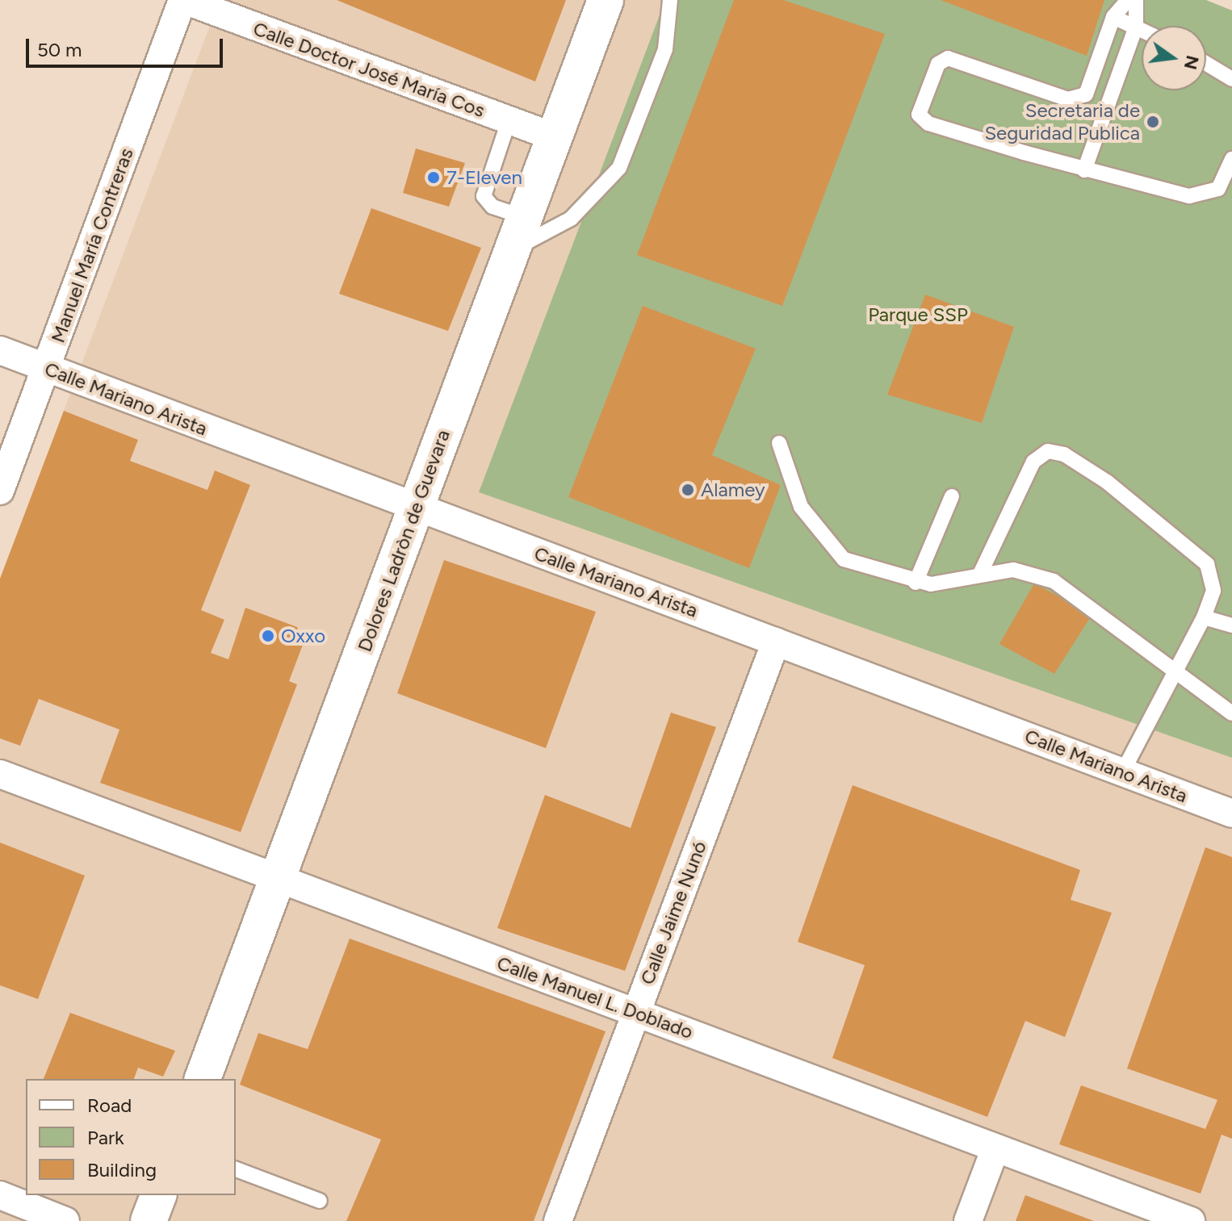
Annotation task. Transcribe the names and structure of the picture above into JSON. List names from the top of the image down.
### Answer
{
  "streets": {
    "street": [
      "Calle Doctor José María Cos",
      "Manuel María Contreras",
      "Calle Mariano Arista",
      "Dolores Ladròn de Guevara",
      "Calle Jaime Nunó",
      "Calle Manuel L. Doblado"
    ]
  },
  "crossings": [
    ["Calle Doctor José María Cos", "Manuel María Contreras"],
    ["Calle Doctor José María Cos", "Dolores Ladròn de Guevara"],
    ["Manuel María Contreras", "Calle Mariano Arista"],
    ["Calle Mariano Arista", "Dolores Ladròn de Guevara"],
    ["Calle Mariano Arista", "Calle Jaime Nunó"],
    ["Dolores Ladròn de Guevara", "Calle Manuel L. Doblado"],
    ["Calle Jaime Nunó", "Calle Manuel L. Doblado"]
  ],
  "parks": ["Parque SSP"],
  "places": [
    "Secretaria de Seguridad Publica",
    "7-Eleven",
    "Alamey",
    "Oxxo"
  ],
  "legend": ["Road", "Park", "Building"],
  "scale_bar": "50 m",
  "north": "right"
}
